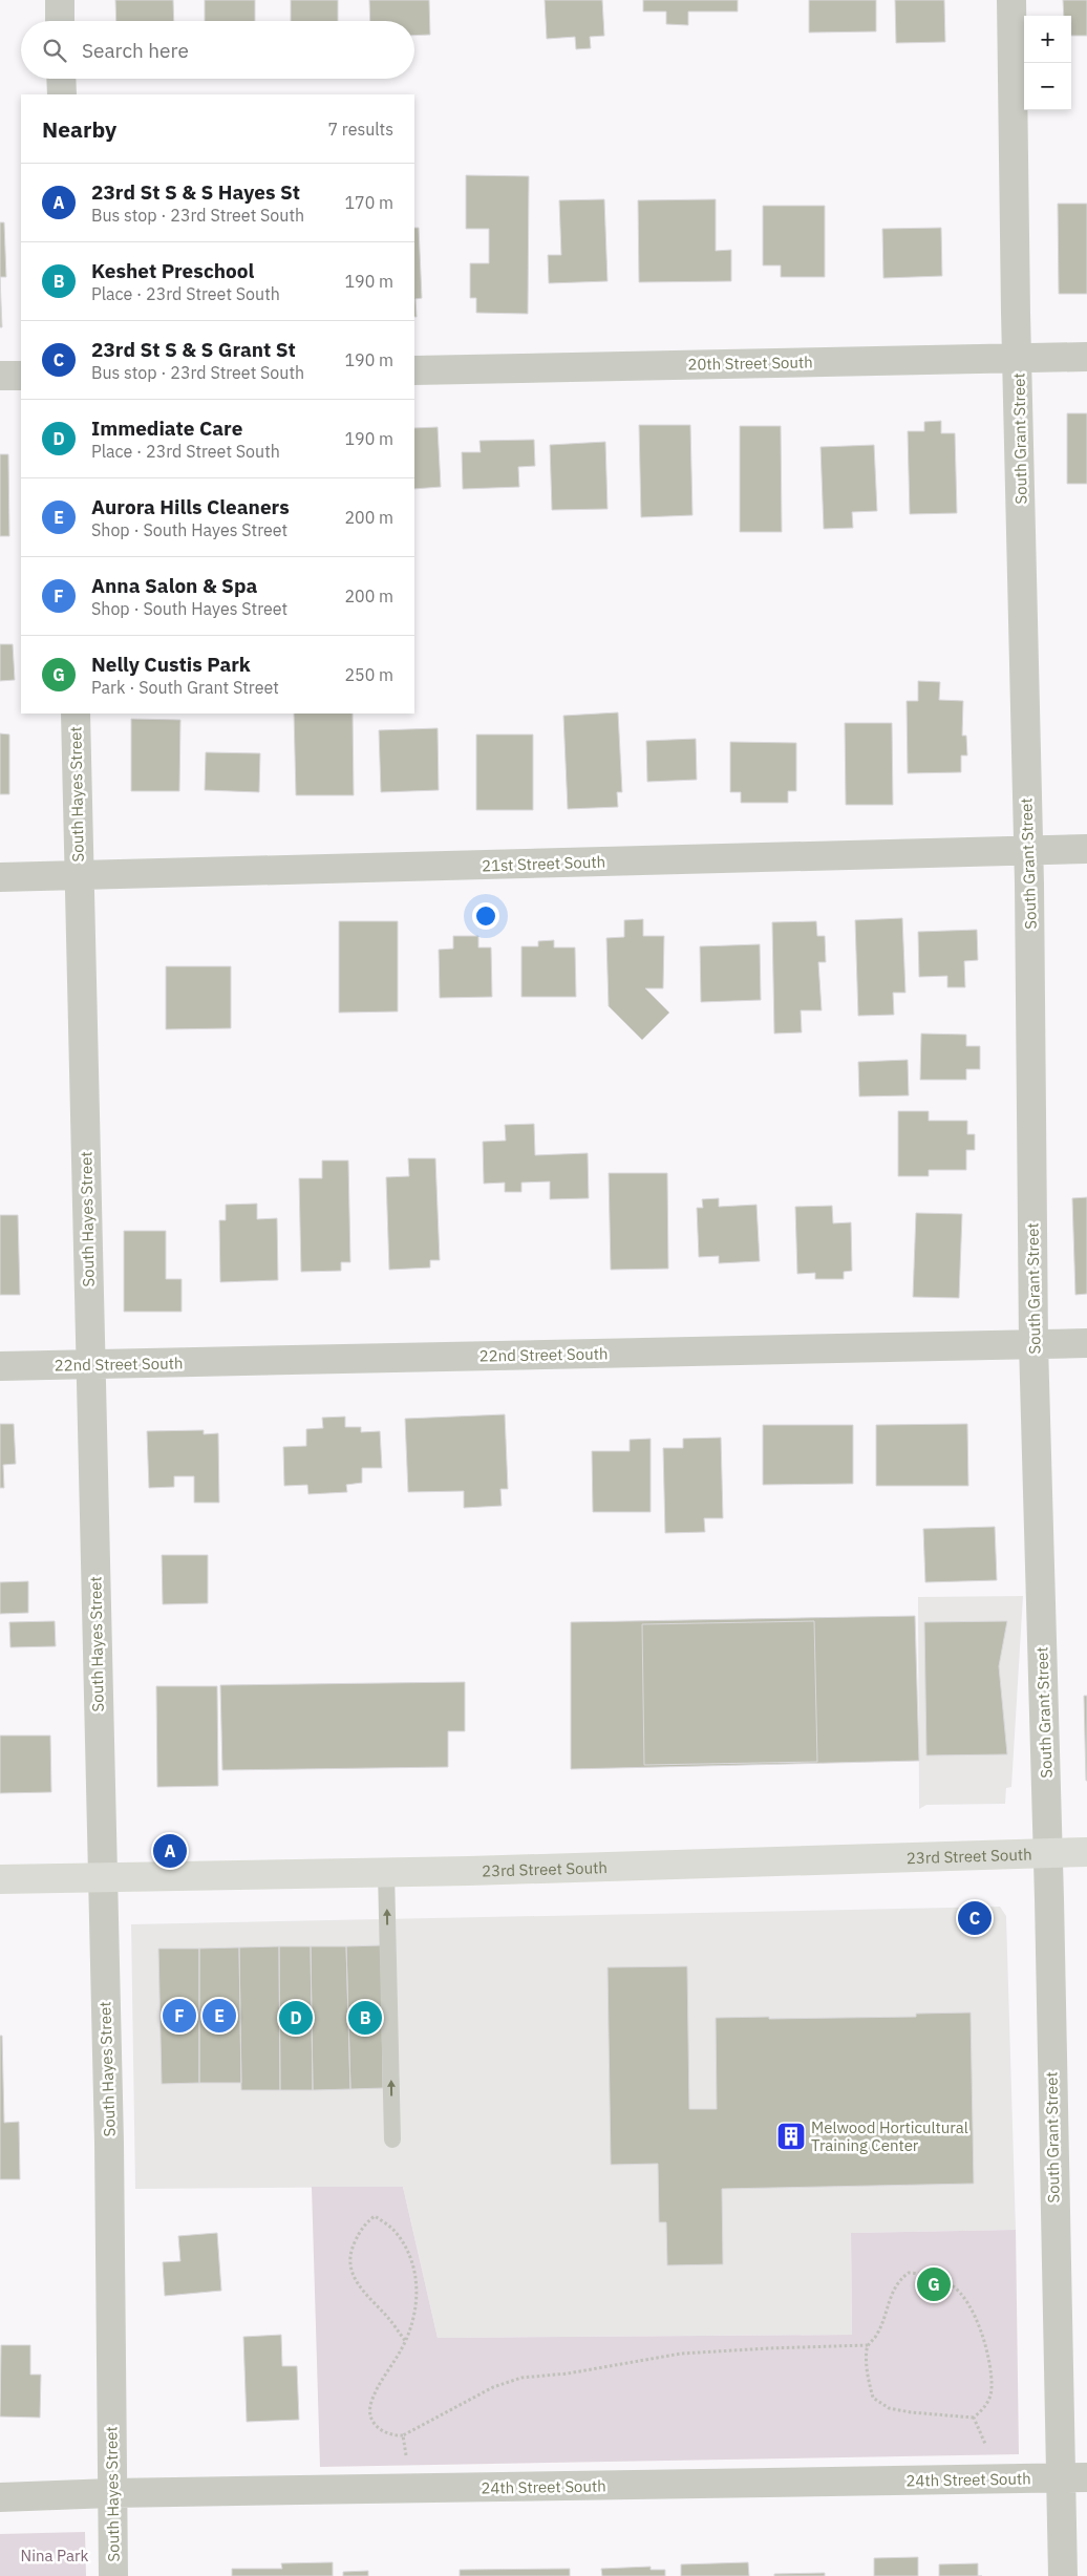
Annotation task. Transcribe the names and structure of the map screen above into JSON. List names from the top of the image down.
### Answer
{
  "streets": {
    "street": [
      "20th Street South",
      "South Grant Street",
      "South Hayes Street",
      "21st Street South",
      "22nd Street South",
      "23rd Street South",
      "24th Street South"
    ]
  },
  "crossings": [
    ["20th Street South", "South Grant Street"],
    ["South Grant Street", "21st Street South"],
    ["South Grant Street", "22nd Street South"],
    ["South Grant Street", "23rd Street South"],
    ["South Grant Street", "24th Street South"],
    ["South Hayes Street", "21st Street South"],
    ["South Hayes Street", "22nd Street South"],
    ["South Hayes Street", "23rd Street South"],
    ["South Hayes Street", "24th Street South"]
  ],
  "parks": ["Nina Park"],
  "places": {
    "building": ["Melwood Horticultural Training Center"]
  },
  "page": {
    "map_buttons": ["+", "−"],
    "search": "Search here",
    "heading": ["Nearby", "7 results"],
    "list": [
      {
        "mark": "A",
        "name": "23rd St S & S Hayes St",
        "note": "Bus stop · 23rd Street South",
        "value": "170 m"
      },
      {
        "mark": "B",
        "name": "Keshet Preschool",
        "note": "Place · 23rd Street South",
        "value": "190 m"
      },
      {
        "mark": "C",
        "name": "23rd St S & S Grant St",
        "note": "Bus stop · 23rd Street South",
        "value": "190 m"
      },
      {
        "mark": "D",
        "name": "Immediate Care",
        "note": "Place · 23rd Street South",
        "value": "190 m"
      },
      {
        "mark": "E",
        "name": "Aurora Hills Cleaners",
        "note": "Shop · South Hayes Street",
        "value": "200 m"
      },
      {
        "mark": "F",
        "name": "Anna Salon & Spa",
        "note": "Shop · South Hayes Street",
        "value": "200 m"
      },
      {
        "mark": "G",
        "name": "Nelly Custis Park",
        "note": "Park · South Grant Street",
        "value": "250 m"
      }
    ],
    "pins": [
      "A",
      "C",
      "E",
      "F",
      "B",
      "D",
      "G"
    ]
  }
}
